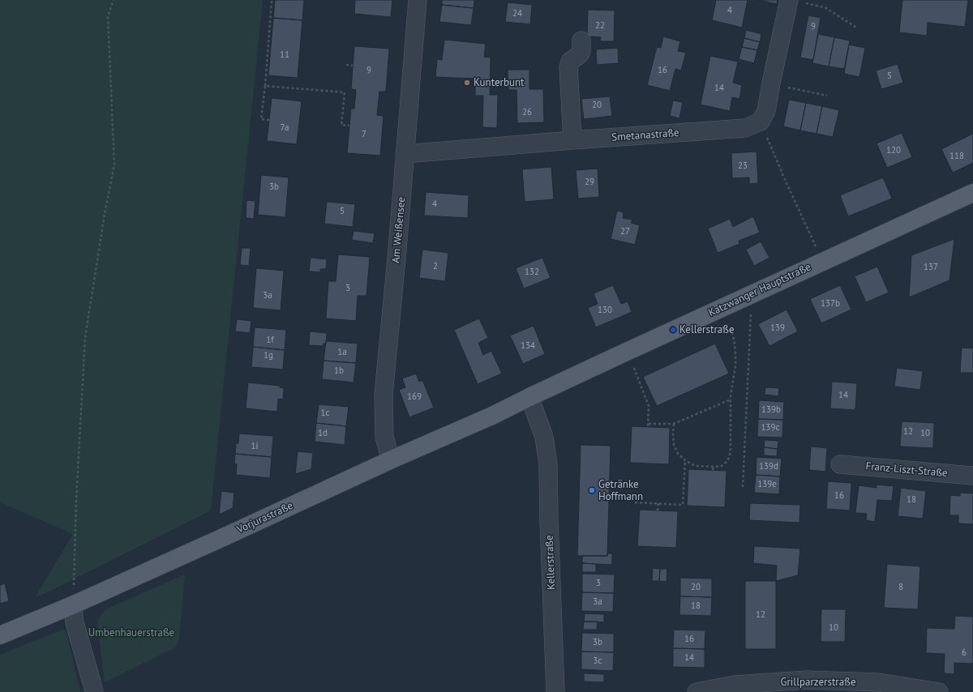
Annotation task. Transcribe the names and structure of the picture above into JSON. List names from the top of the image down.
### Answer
{
  "streets": {
    "main road": ["Katzwanger Hauptstraße", "Vorjurastraße"],
    "street": [
      "Smetanastraße",
      "Am Weißensee",
      "Franz-Liszt-Straße",
      "Kellerstraße",
      "Grillparzerstraße"
    ]
  },
  "crossings": [
    ["Smetanastraße", "Am Weißensee"],
    ["Am Weißensee", "Vorjurastraße"],
    ["Katzwanger Hauptstraße", "Vorjurastraße"],
    ["Katzwanger Hauptstraße", "Kellerstraße"],
    ["Vorjurastraße", "Kellerstraße"]
  ],
  "parks": ["Umbenhauerstraße"],
  "places": ["Kunterbunt", "Kellerstraße", "Getränke Hoffmann"],
  "house_numbers": [
    "4",
    "24",
    "22",
    "9",
    "11",
    "9",
    "16",
    "5",
    "14",
    "20",
    "26",
    "7a",
    "7",
    "120",
    "118",
    "23",
    "29",
    "3b",
    "4",
    "5",
    "27",
    "2",
    "137",
    "132",
    "3",
    "3a",
    "137b",
    "130",
    "139",
    "1f",
    "134",
    "1a",
    "1g",
    "1b",
    "14",
    "169",
    "139b",
    "1c",
    "139c",
    "12",
    "1d",
    "10",
    "1i",
    "139d",
    "139e",
    "16",
    "18",
    "3",
    "20",
    "8",
    "3a",
    "18",
    "12",
    "10",
    "16",
    "3b",
    "6",
    "14",
    "3c"
  ]
}
